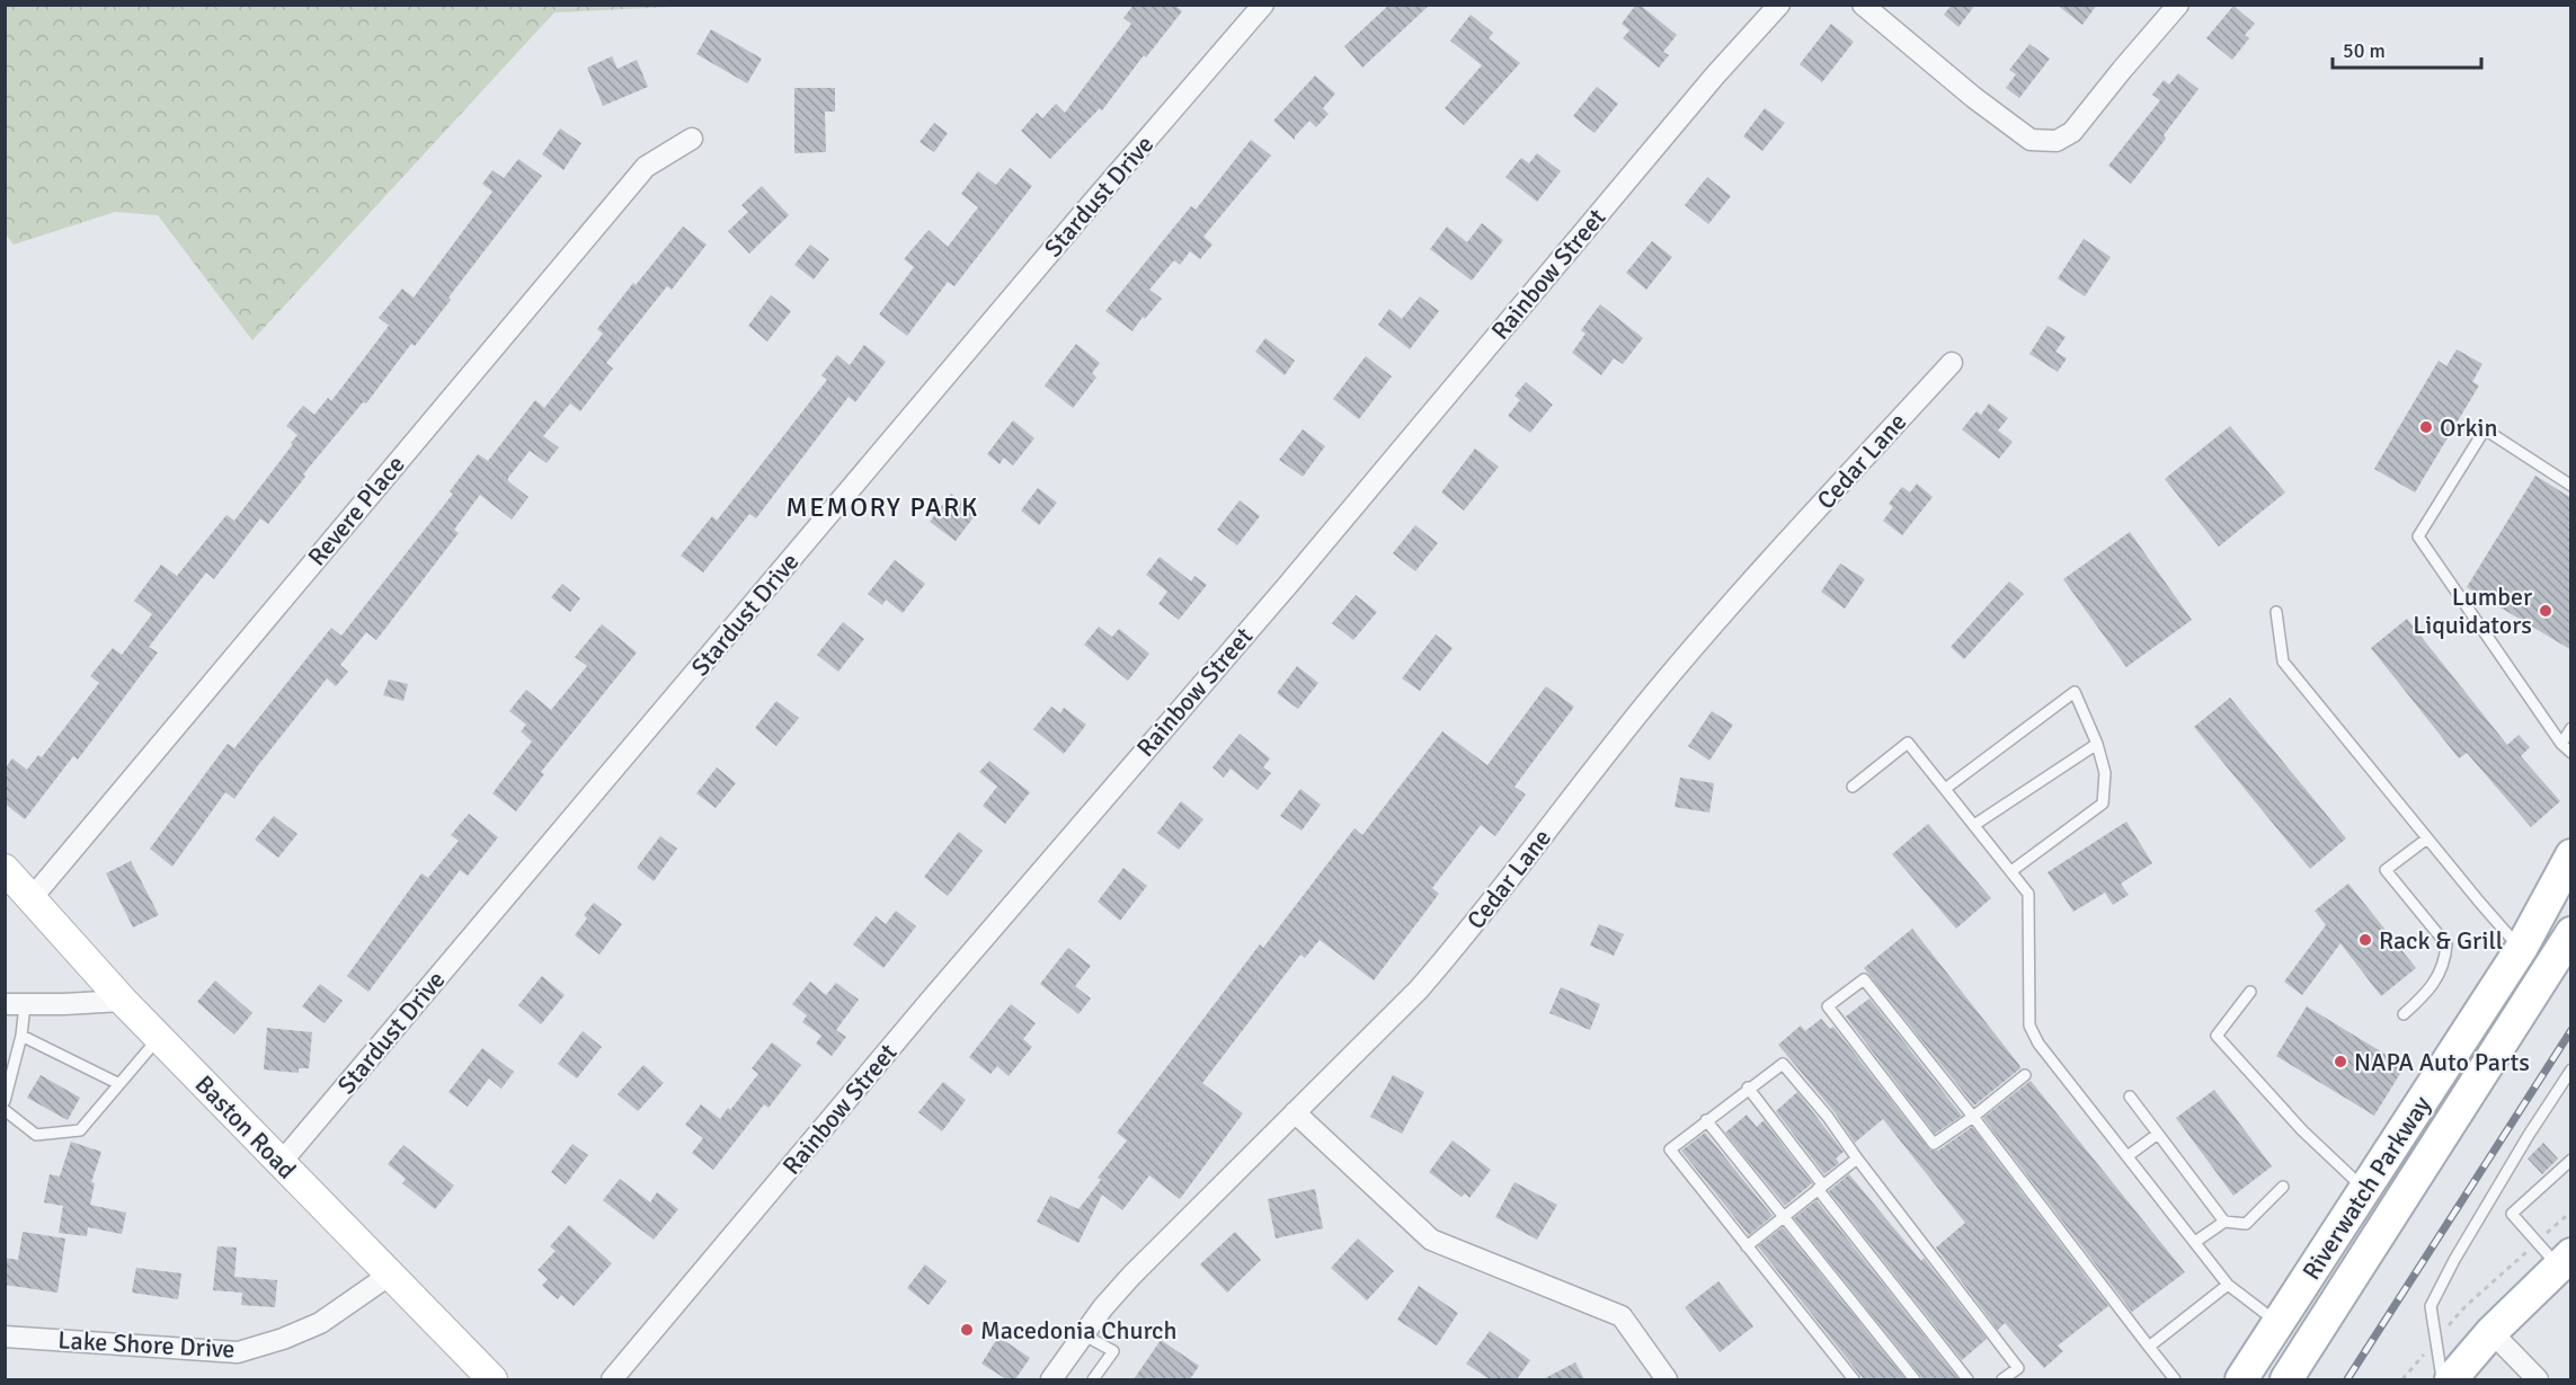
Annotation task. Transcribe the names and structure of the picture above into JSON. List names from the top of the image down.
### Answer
{
  "streets": {
    "main road": ["Baston Road", "Riverwatch Parkway"],
    "street": [
      "Stardust Drive",
      "Rainbow Street",
      "Cedar Lane",
      "Revere Place",
      "Lake Shore Drive"
    ]
  },
  "crossings": [
    ["Stardust Drive", "Baston Road"],
    ["Revere Place", "Baston Road"],
    ["Baston Road", "Lake Shore Drive"]
  ],
  "districts": ["MEMORY PARK"],
  "places": [
    "Orkin",
    "Lumber Liquidators",
    "Rack & Grill",
    "NAPA Auto Parts",
    "Macedonia Church"
  ],
  "scale_bar": "50 m"
}
